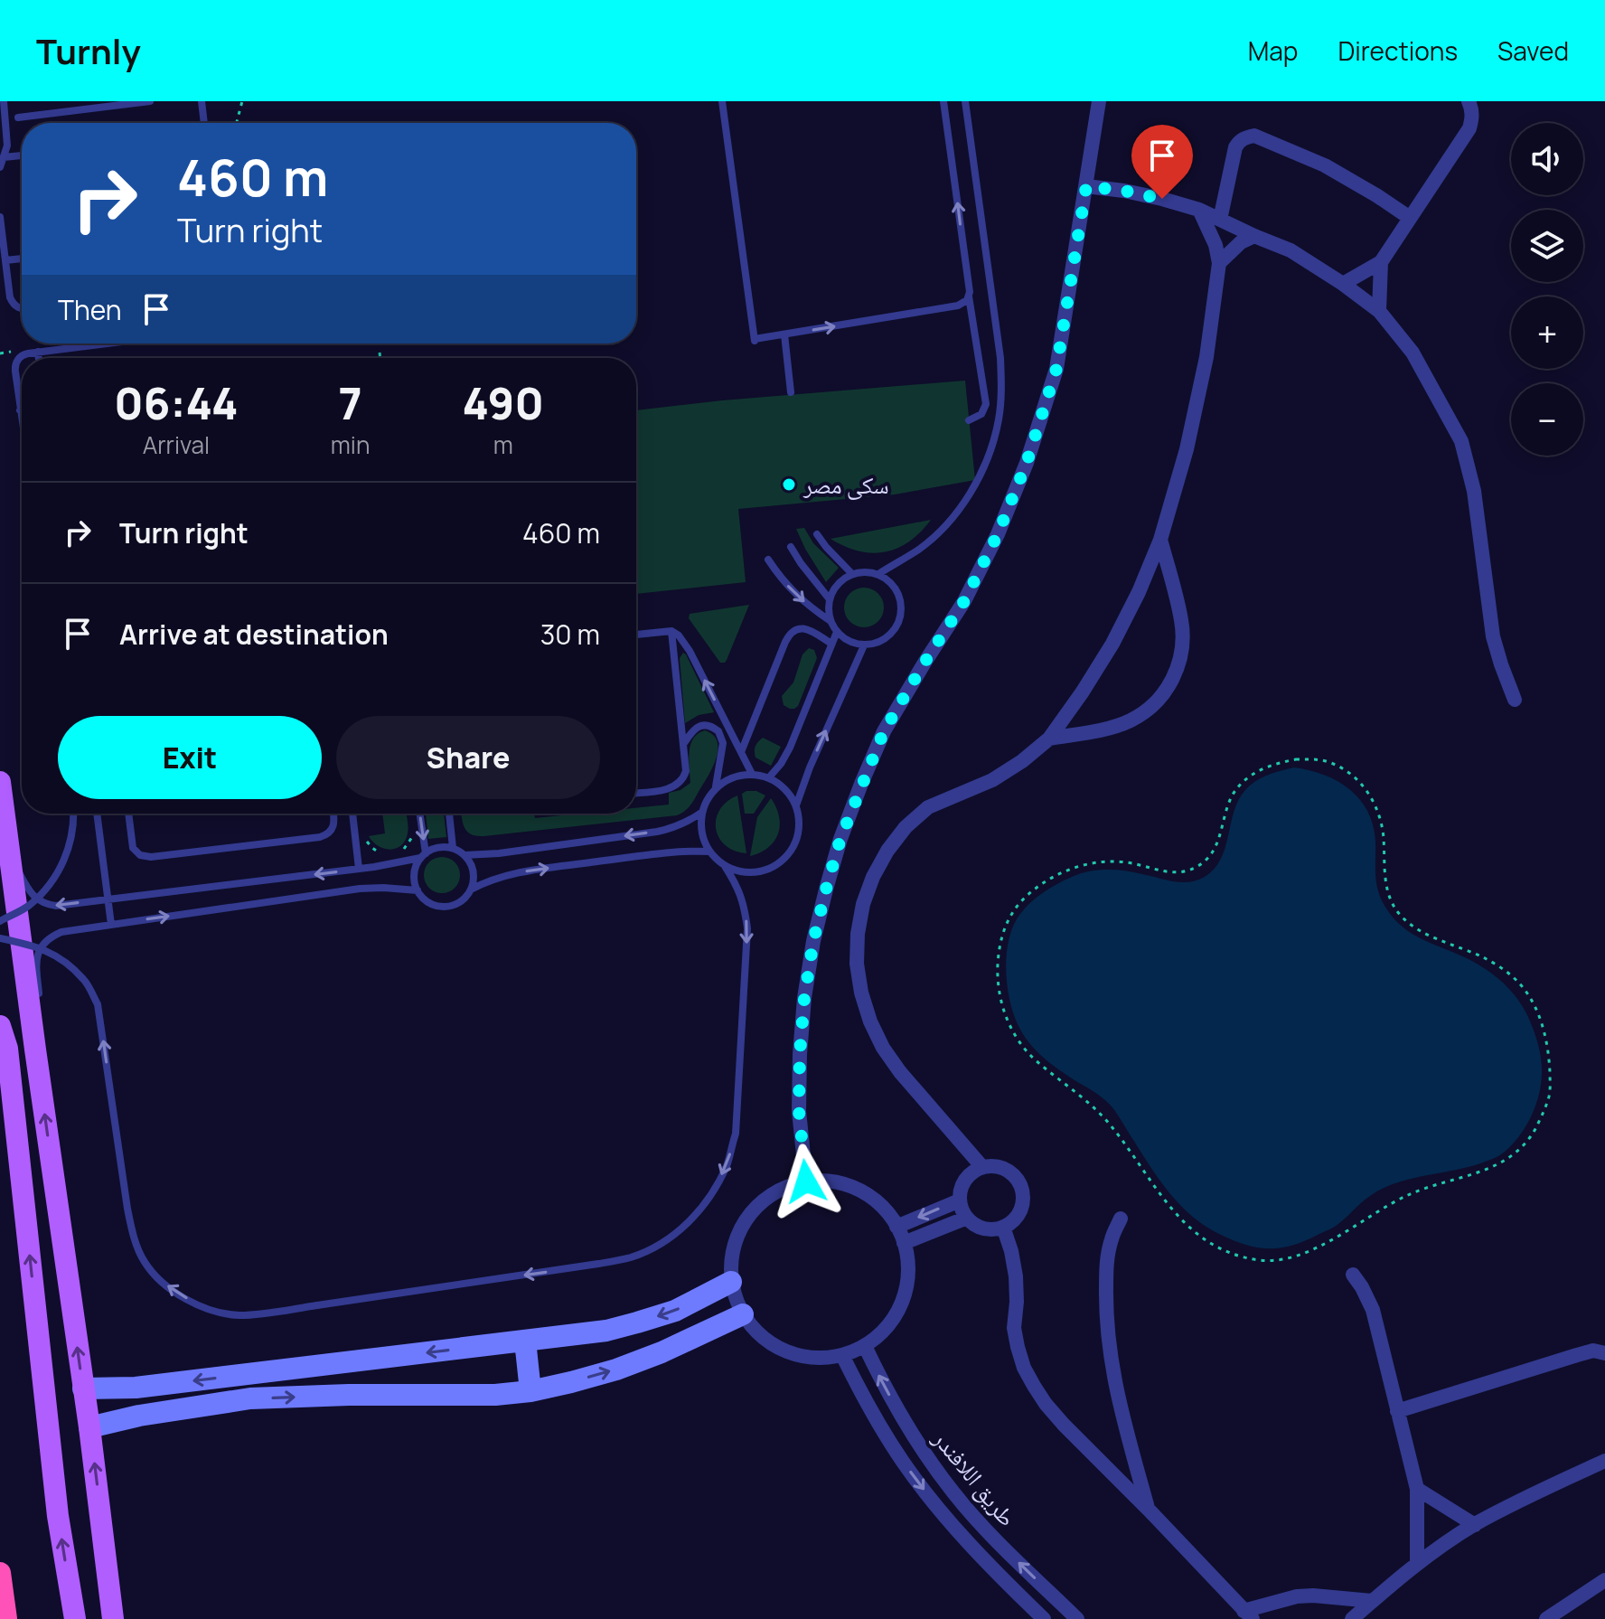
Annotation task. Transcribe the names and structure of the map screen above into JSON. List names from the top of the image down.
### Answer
{
  "streets": {
    "street": ["طريق اللافندر"]
  },
  "places": ["سكى مصر"],
  "page": {
    "header": "Turnly",
    "nav": ["Map", "Directions", "Saved"],
    "map_buttons": ["+", "−"],
    "turn": ["460 m", "Turn right"],
    "then": "Then",
    "eta": [
      "06:44",
      "Arrival",
      "7",
      "min",
      "490",
      "m"
    ],
    "list": [
      {
        "name": "Turn right",
        "value": "460 m"
      },
      {
        "name": "Arrive at destination",
        "value": "30 m"
      }
    ],
    "buttons": ["Exit", "Share"]
  }
}
